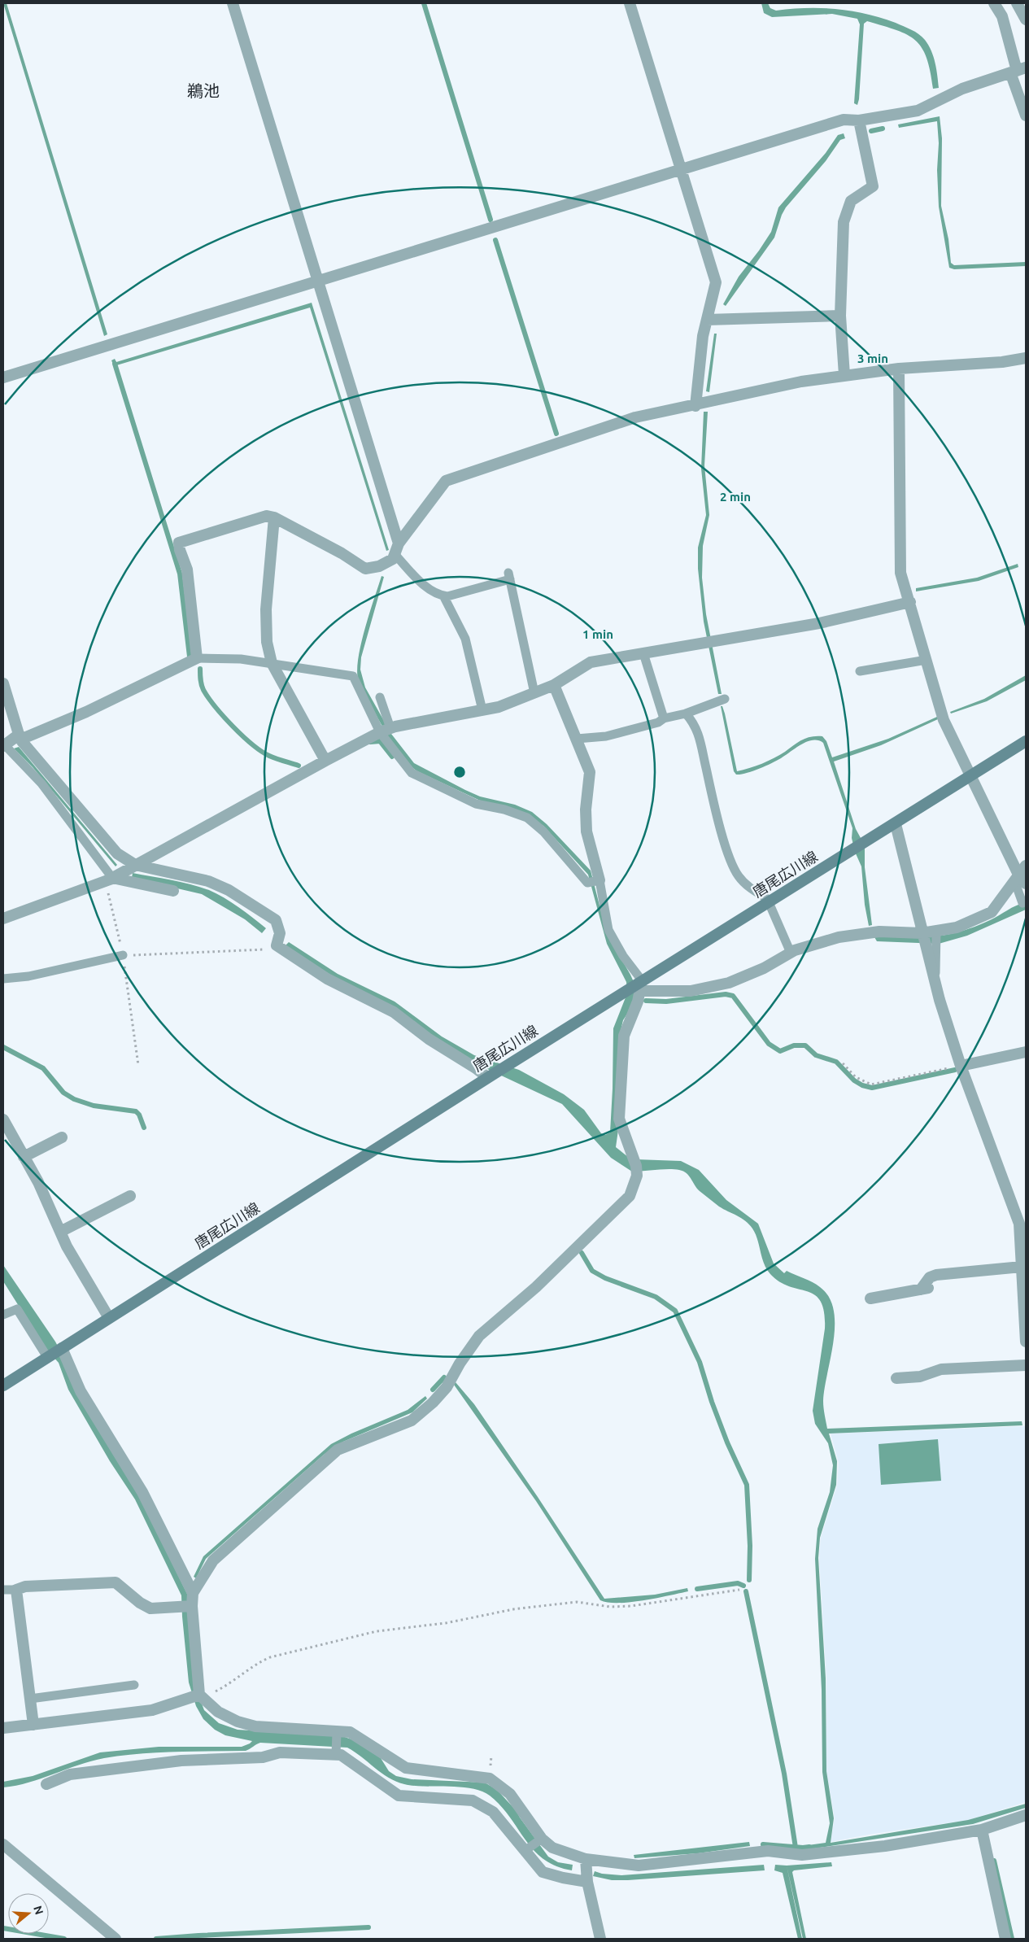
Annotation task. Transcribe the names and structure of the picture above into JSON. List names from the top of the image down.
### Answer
{
  "streets": {
    "main road": ["唐尾広川線"]
  },
  "districts": ["鵜池"],
  "north": "right",
  "rings": ["3 min", "2 min", "1 min"]
}
